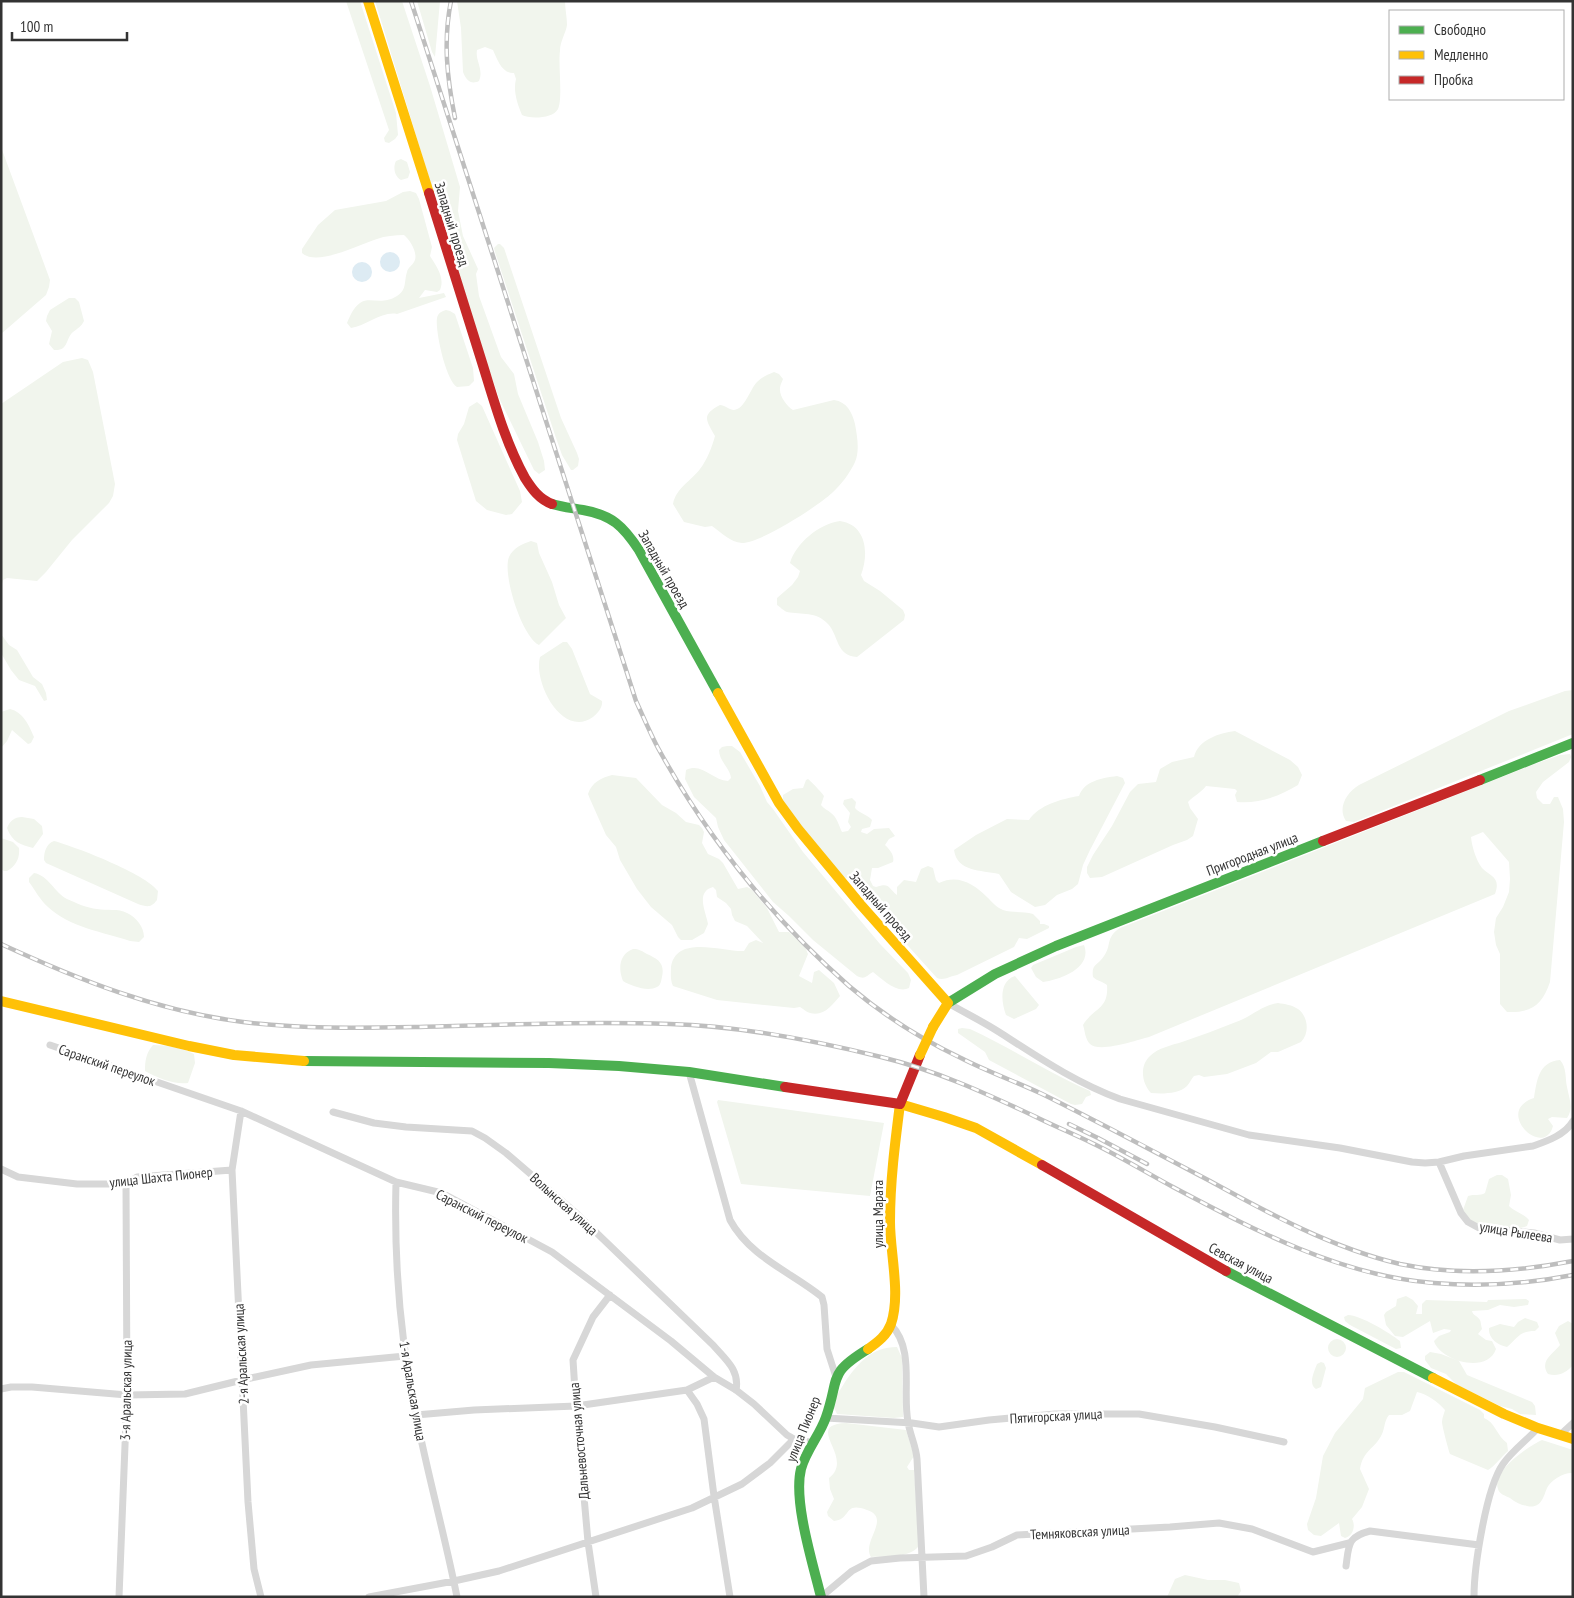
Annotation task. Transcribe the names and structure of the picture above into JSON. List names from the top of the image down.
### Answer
{
  "streets": {
    "main road": [
      "Западный проезд",
      "Пригородная улица",
      "улица Марата",
      "Севская улица",
      "улица Пионер"
    ],
    "street": [
      "Саранский переулок",
      "улица Шахта Пионер",
      "Волынская улица",
      "улица Рылеева",
      "2-я Аральская улица",
      "3-я Аральская улица",
      "1-я Аральская улица",
      "Пятигорская улица",
      "Дальневосточная улица",
      "Темняковская улица"
    ]
  },
  "crossings": [
    ["Западный проезд", "Пригородная улица"],
    ["Западный проезд", "улица Марата"],
    ["Пригородная улица", "улица Марата"],
    ["Саранский переулок", "Волынская улица"],
    ["Саранский переулок", "2-я Аральская улица"],
    ["Саранский переулок", "1-я Аральская улица"],
    ["Саранский переулок", "улица Пионер"],
    ["Саранский переулок", "Дальневосточная улица"],
    ["улица Шахта Пионер", "2-я Аральская улица"],
    ["улица Шахта Пионер", "3-я Аральская улица"],
    ["улица Марата", "Севская улица"],
    ["улица Марата", "улица Пионер"],
    ["Пятигорская улица", "улица Пионер"],
    ["улица Пионер", "Темняковская улица"]
  ],
  "legend": ["Свободно", "Медленно", "Пробка"],
  "scale_bar": "100 m"
}
